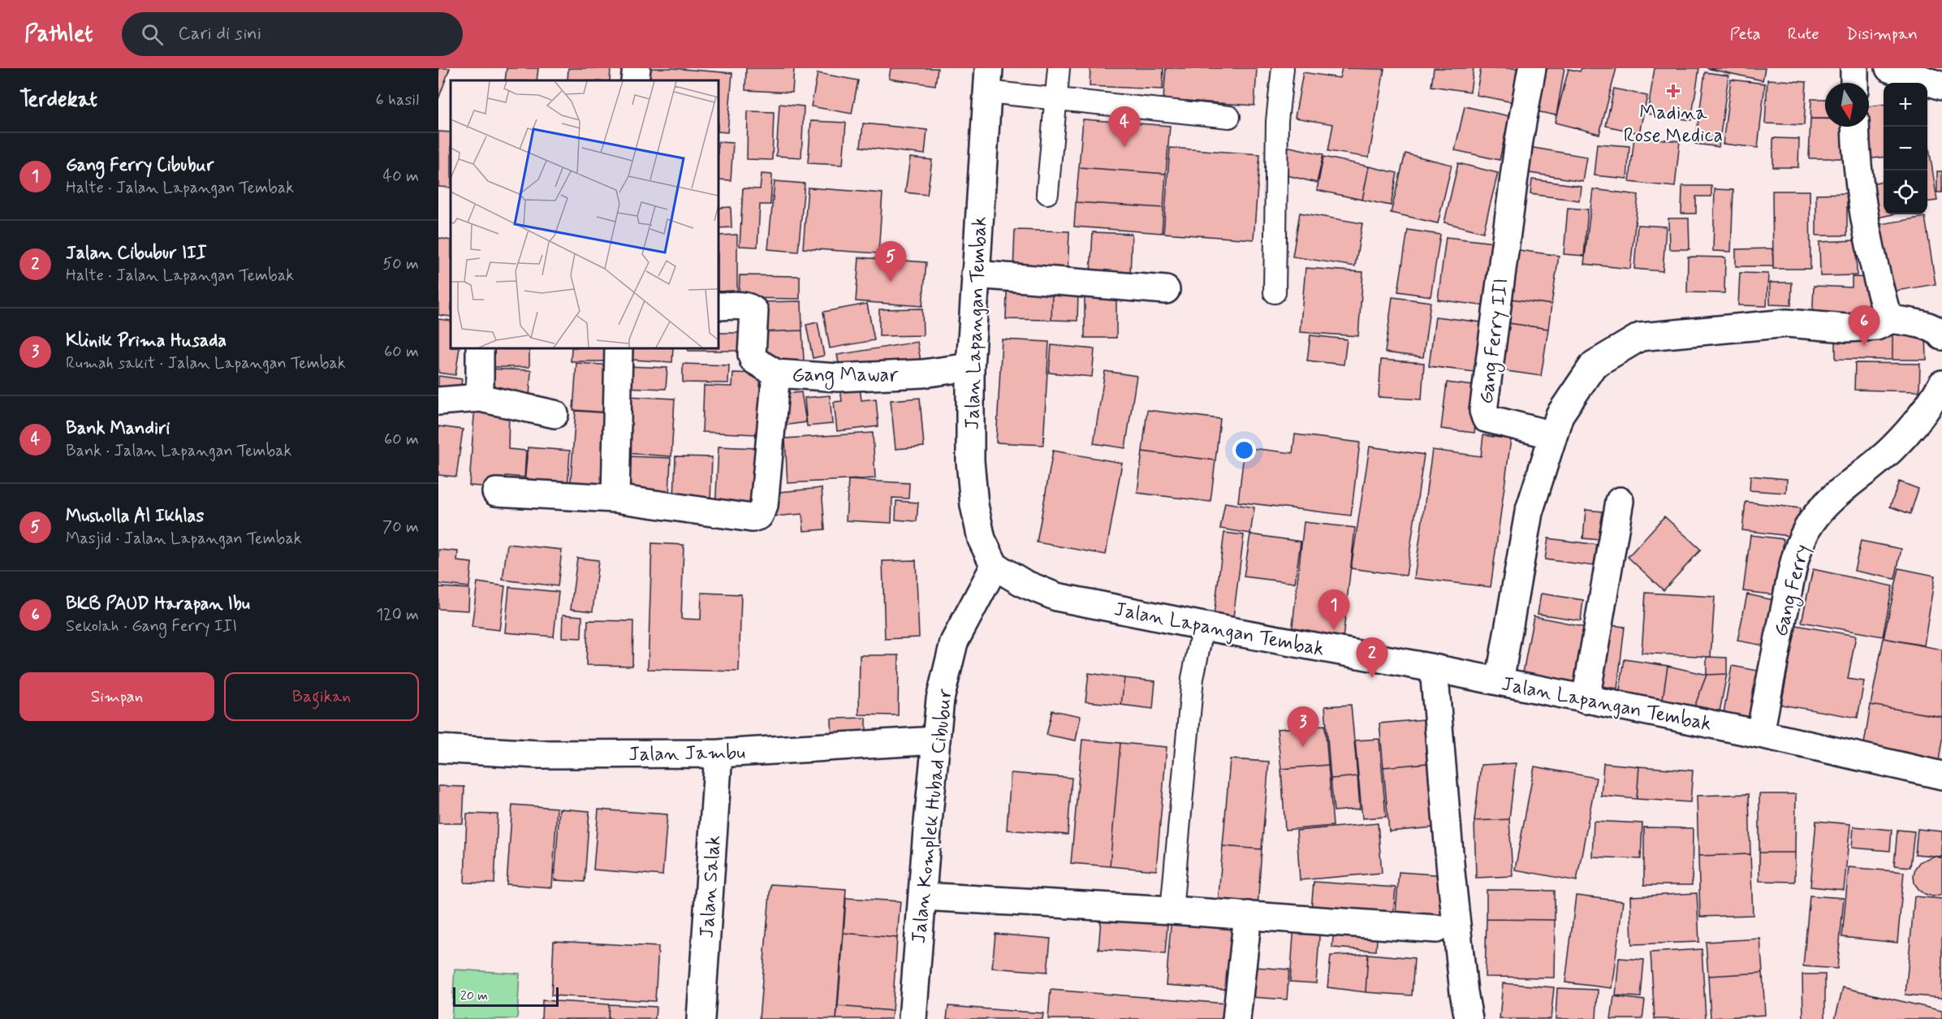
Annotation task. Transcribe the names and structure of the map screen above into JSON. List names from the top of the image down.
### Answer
{
  "streets": {
    "street": [
      "Jalan Lapangan Tembak",
      "Gang Ferry III",
      "Gang Mawar",
      "Gang Ferry",
      "Jalan Jambu",
      "Jalan Komplek Hubad Cibubur",
      "Jalan Salak"
    ]
  },
  "crossings": [
    ["Jalan Lapangan Tembak", "Gang Mawar"],
    ["Jalan Lapangan Tembak", "Gang Ferry"],
    ["Jalan Lapangan Tembak", "Jalan Komplek Hubad Cibubur"],
    ["Jalan Jambu", "Jalan Komplek Hubad Cibubur"],
    ["Jalan Jambu", "Jalan Salak"]
  ],
  "places": {
    "health": ["Madina Rose Medica"]
  },
  "scale_bar": "20 m",
  "north": "bottom",
  "page": {
    "header": "Pathlet",
    "search": "Cari di sini",
    "nav": ["Peta", "Rute", "Disimpan"],
    "heading": ["Terdekat", "6 hasil"],
    "map_buttons": ["+", "−"],
    "pins": [
      "4",
      "5",
      "6",
      "1",
      "2",
      "3"
    ],
    "list": [
      {
        "mark": "1",
        "name": "Gang Ferry Cibubur",
        "note": "Halte · Jalan Lapangan Tembak",
        "value": "40 m"
      },
      {
        "mark": "2",
        "name": "Jalan Cibubur III",
        "note": "Halte · Jalan Lapangan Tembak",
        "value": "50 m"
      },
      {
        "mark": "3",
        "name": "Klinik Prima Husada",
        "note": "Rumah sakit · Jalan Lapangan Tembak",
        "value": "60 m"
      },
      {
        "mark": "4",
        "name": "Bank Mandiri",
        "note": "Bank · Jalan Lapangan Tembak",
        "value": "60 m"
      },
      {
        "mark": "5",
        "name": "Musholla Al Ikhlas",
        "note": "Masjid · Jalan Lapangan Tembak",
        "value": "70 m"
      },
      {
        "mark": "6",
        "name": "BKB PAUD Harapan Ibu",
        "note": "Sekolah · Gang Ferry III",
        "value": "120 m"
      }
    ],
    "buttons": ["Simpan", "Bagikan"],
    "scale": "20 m"
  }
}
